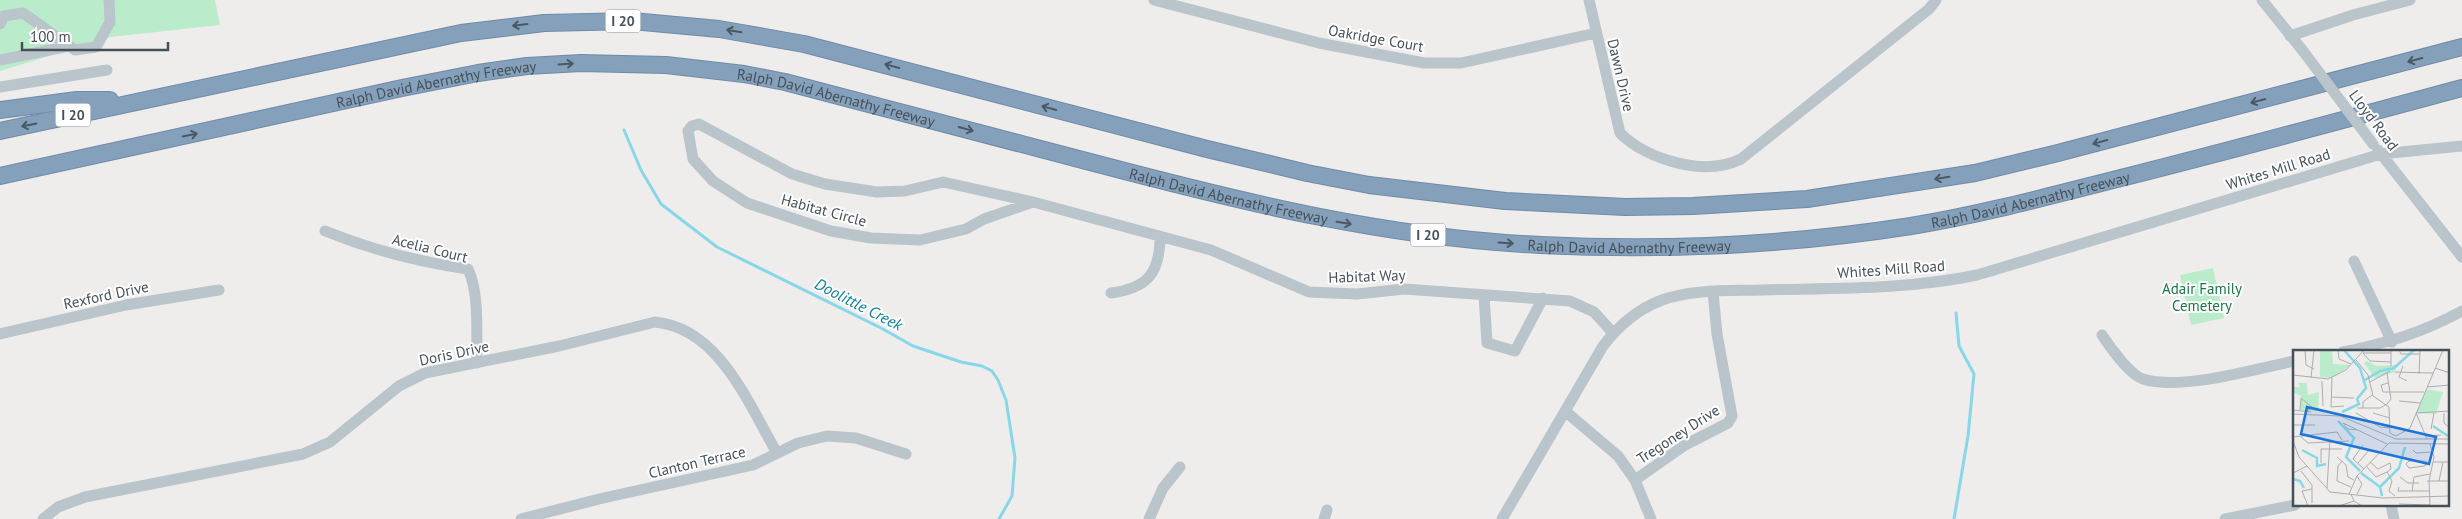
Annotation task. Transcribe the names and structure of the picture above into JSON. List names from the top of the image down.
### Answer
{
  "streets": {
    "highway": ["I 20", "Ralph David Abernathy Freeway"],
    "street": [
      "Oakridge Court",
      "Dawn Drive",
      "Lloyd Road",
      "Whites Mill Road",
      "Habitat Circle",
      "Acelia Court",
      "Habitat Way",
      "Rexford Drive",
      "Doris Drive",
      "Tregoney Drive",
      "Clanton Terrace"
    ]
  },
  "crossings": [
    ["Oakridge Court", "Dawn Drive"],
    ["Lloyd Road", "Whites Mill Road"],
    ["Whites Mill Road", "Habitat Way"],
    ["Whites Mill Road", "Tregoney Drive"],
    ["Habitat Circle", "Habitat Way"],
    ["Acelia Court", "Doris Drive"],
    ["Doris Drive", "Clanton Terrace"]
  ],
  "water": ["Doolittle Creek"],
  "parks": ["Adair Family Cemetery"],
  "scale_bar": "100 m"
}
